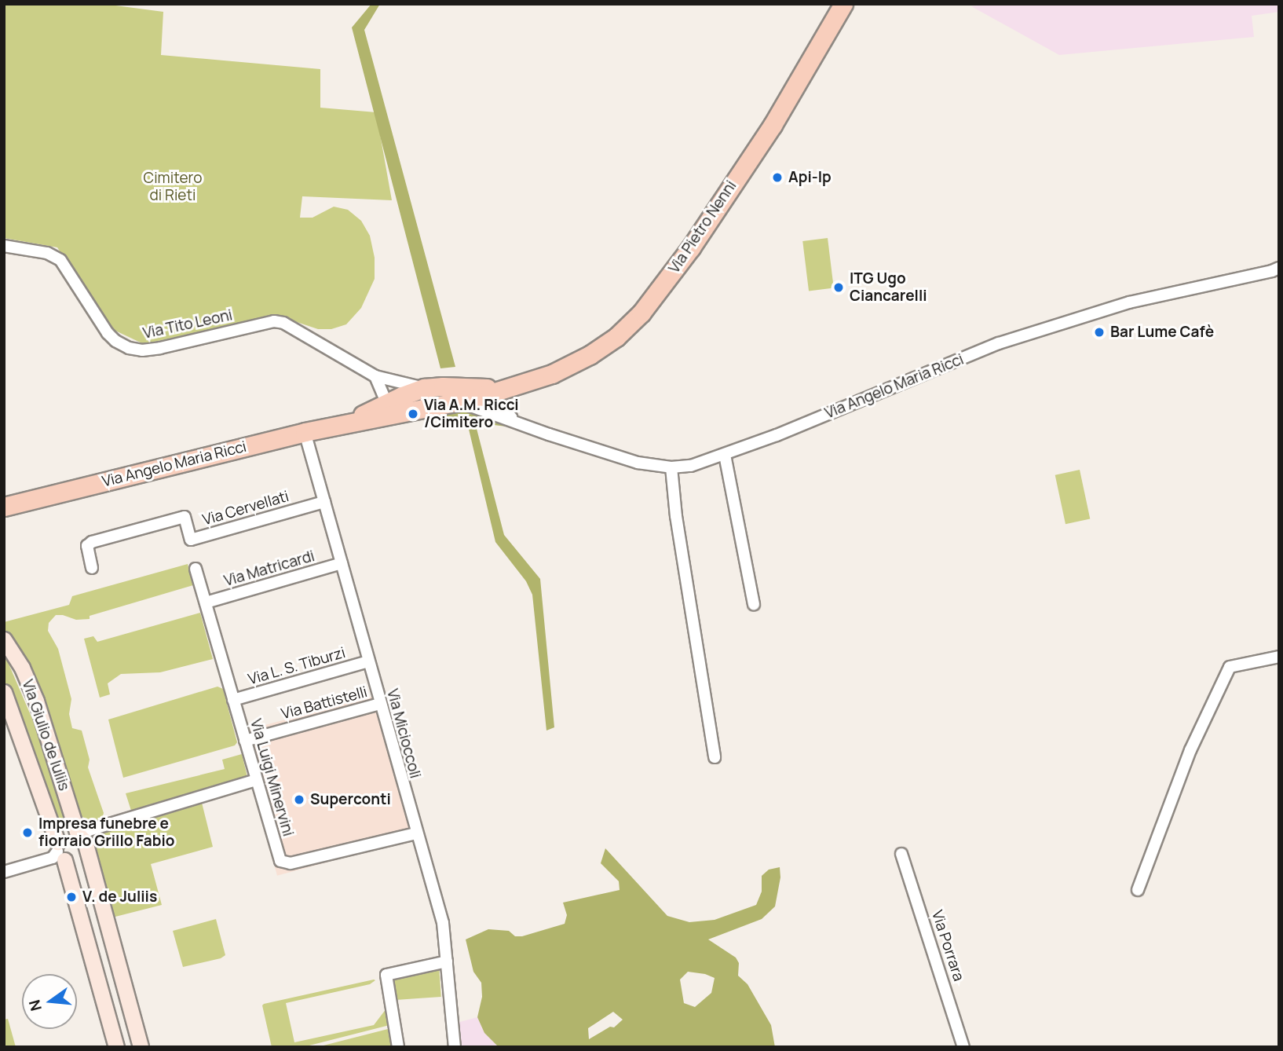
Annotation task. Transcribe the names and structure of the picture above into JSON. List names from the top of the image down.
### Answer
{
  "streets": {
    "main road": ["Via Pietro Nenni", "Via Angelo Maria Ricci", "Via Giulio de Iuliis"],
    "street": [
      "Via Tito Leoni",
      "Via Cervellati",
      "Via Matricardi",
      "Via L. S. Tiburzi",
      "Via Battistelli",
      "Via Micioccoli",
      "Via Luigi Minervini",
      "Via Porrara"
    ]
  },
  "crossings": [
    ["Via Pietro Nenni", "Via Angelo Maria Ricci"],
    ["Via Tito Leoni", "Via Angelo Maria Ricci"],
    ["Via Angelo Maria Ricci", "Via Micioccoli"],
    ["Via Cervellati", "Via Micioccoli"],
    ["Via Matricardi", "Via Micioccoli"],
    ["Via Matricardi", "Via Luigi Minervini"],
    ["Via L. S. Tiburzi", "Via Micioccoli"],
    ["Via L. S. Tiburzi", "Via Luigi Minervini"],
    ["Via Battistelli", "Via Micioccoli"],
    ["Via Battistelli", "Via Luigi Minervini"],
    ["Via Micioccoli", "Via Luigi Minervini"]
  ],
  "parks": ["Cimitero di Rieti"],
  "places": [
    "Api-Ip",
    "ITG Ugo Ciancarelli",
    "Bar Lume Cafè",
    "Via A.M. Ricci /Cimitero",
    "Superconti",
    "Impresa funebre e fiorraio Grillo Fabio",
    "V. de Juliis"
  ],
  "north": "left"
}
